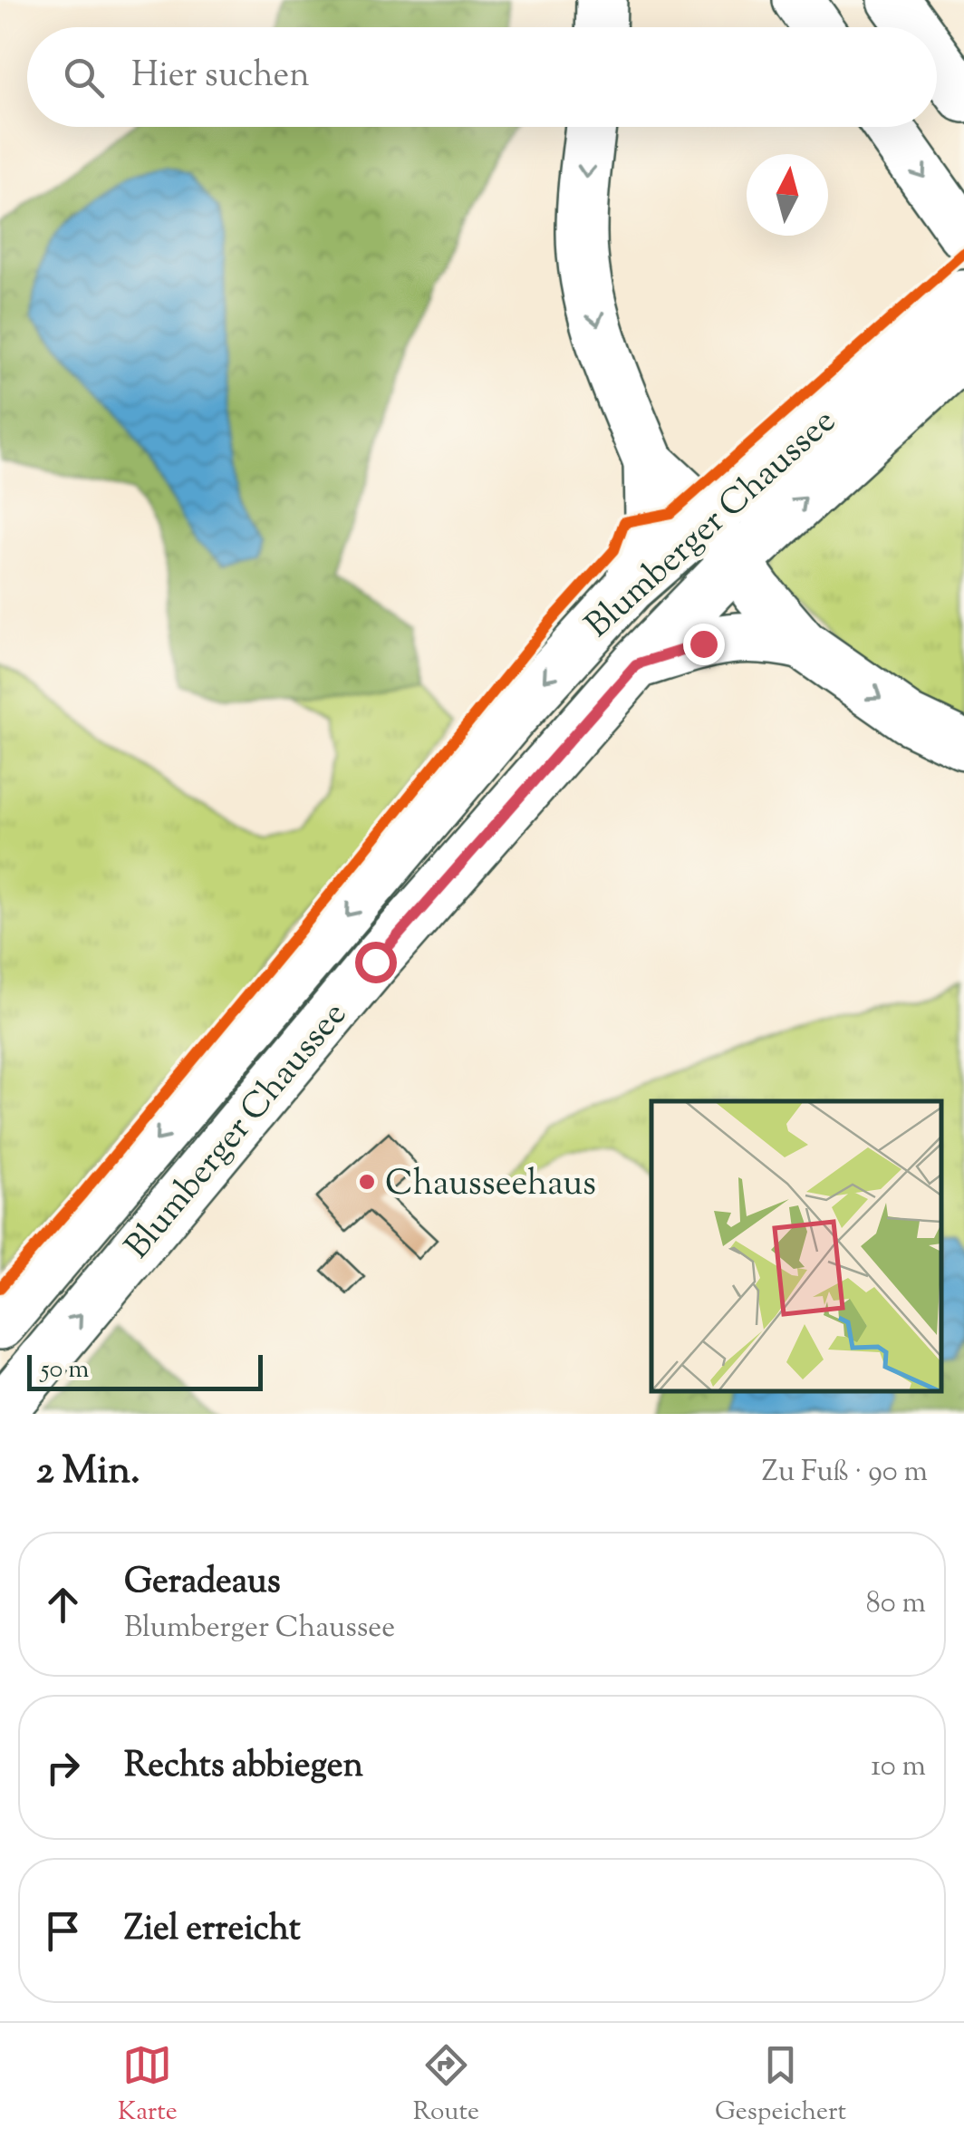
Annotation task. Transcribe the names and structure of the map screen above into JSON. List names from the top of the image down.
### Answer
{
  "streets": {
    "main road": ["Blumberger Chaussee"]
  },
  "places": ["Chausseehaus"],
  "scale_bar": "50 m",
  "north": "top",
  "page": {
    "search": "Hier suchen",
    "scale": "50 m",
    "heading": ["2 Min.", "Zu Fuß · 90 m"],
    "list": [
      ["Geradeaus", "Blumberger Chaussee", "80 m"],
      ["Rechts abbiegen", "10 m"],
      "Ziel erreicht"
    ],
    "nav": ["Karte", "Route", "Gespeichert"]
  }
}
